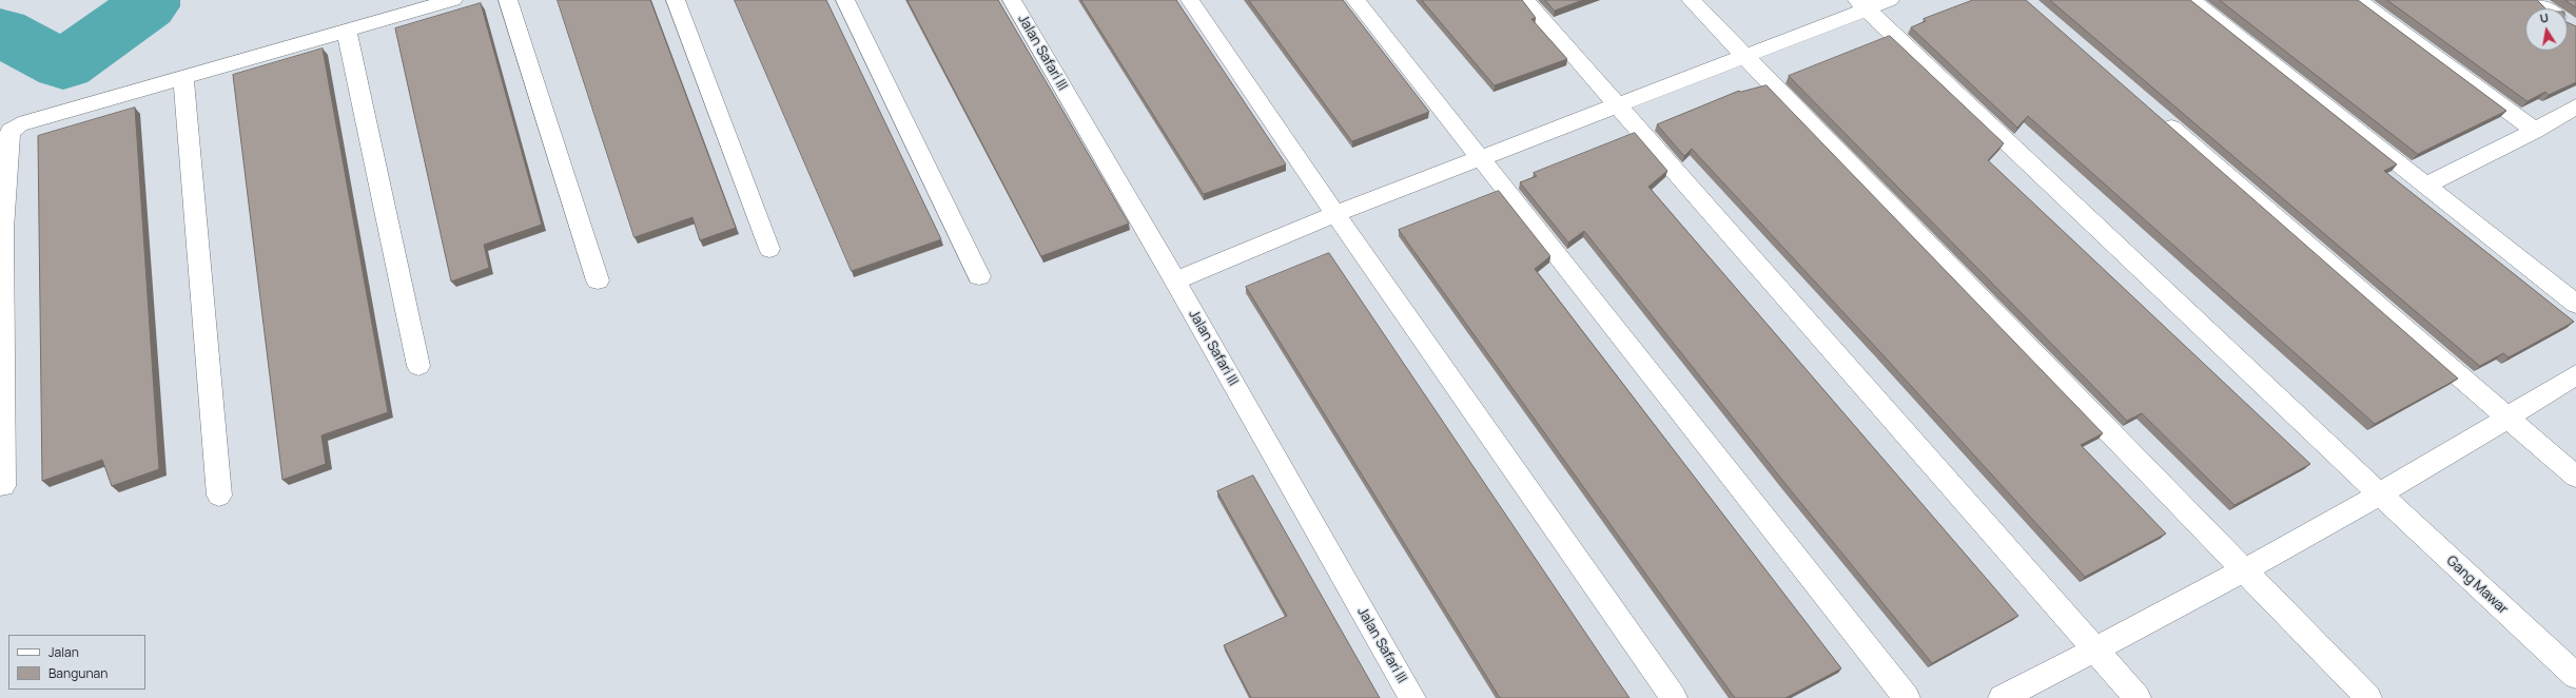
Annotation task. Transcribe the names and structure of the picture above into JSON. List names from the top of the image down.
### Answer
{
  "streets": {
    "street": ["Jalan Safari III", "Gang Mawar"]
  },
  "legend": ["Jalan", "Bangunan"],
  "north": "top"
}
